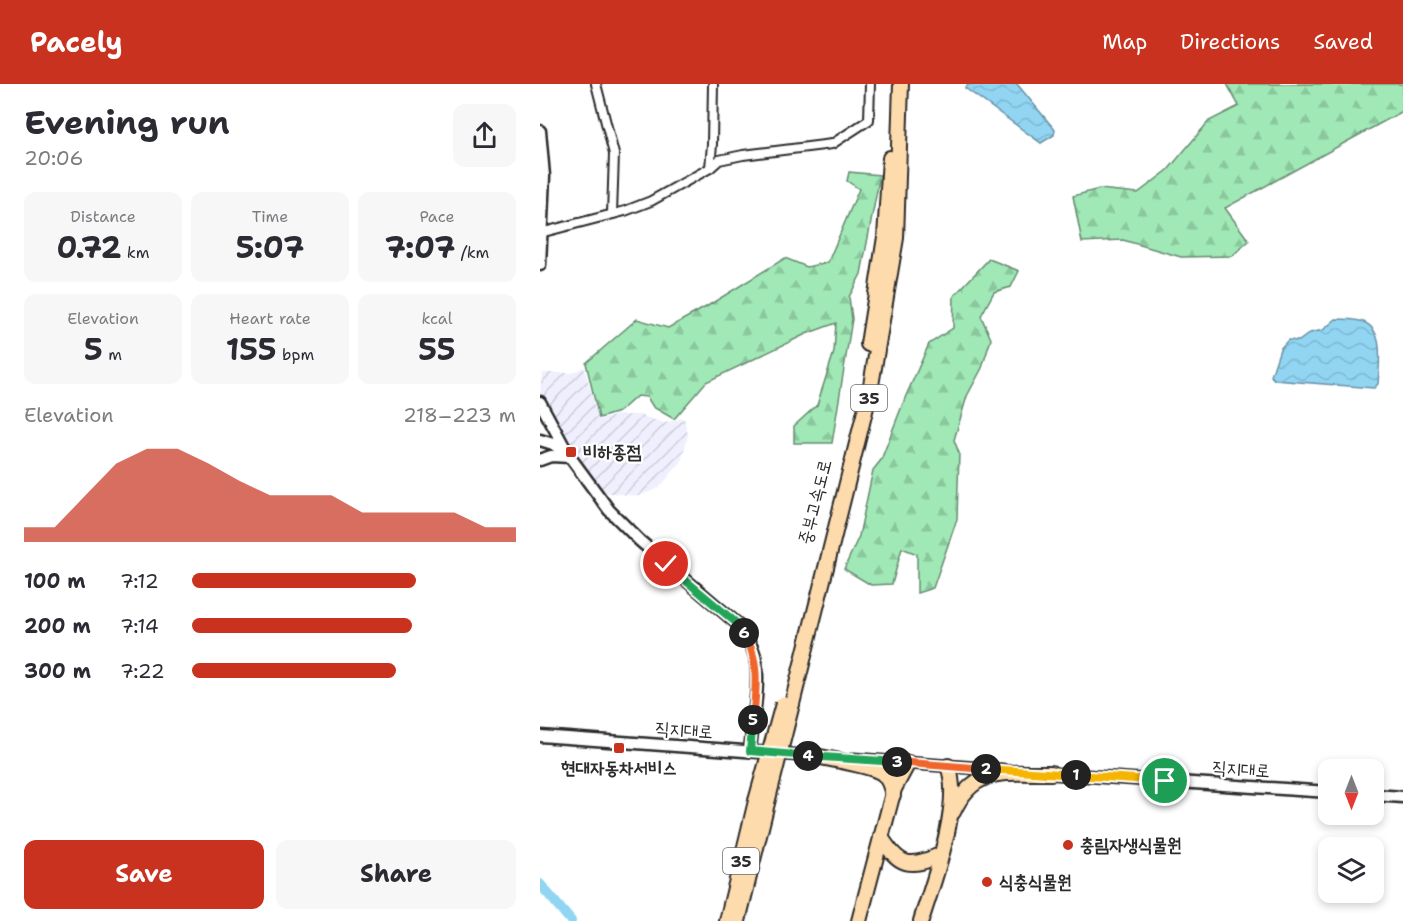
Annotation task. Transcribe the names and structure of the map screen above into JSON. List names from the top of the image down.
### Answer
{
  "streets": {
    "highway": ["35", "중부고속도로"],
    "main road": ["직지대로"]
  },
  "places": {
    "transit": ["비하종점", "현대자동차서비스"],
    "other": ["충림자생식물원", "식충식물원"]
  },
  "north": "bottom",
  "page": {
    "header": "Pacely",
    "nav": ["Map", "Directions", "Saved"],
    "heading": ["Evening run", "20:06"],
    "stats": [
      ["Distance", "0.72 km"],
      ["Time", "5:07"],
      ["Pace", "7:07 /km"],
      ["Elevation", "5 m"],
      ["Heart rate", "155 bpm"],
      ["kcal", "55"]
    ],
    "chart": ["Elevation", "218–223 m"],
    "list": [
      {
        "name": "100 m",
        "note": "7:12"
      },
      {
        "name": "200 m",
        "note": "7:14"
      },
      {
        "name": "300 m",
        "note": "7:22"
      }
    ],
    "pins": [
      "6",
      "5",
      "4",
      "3",
      "2",
      "1"
    ],
    "buttons": ["Save", "Share"]
  }
}
